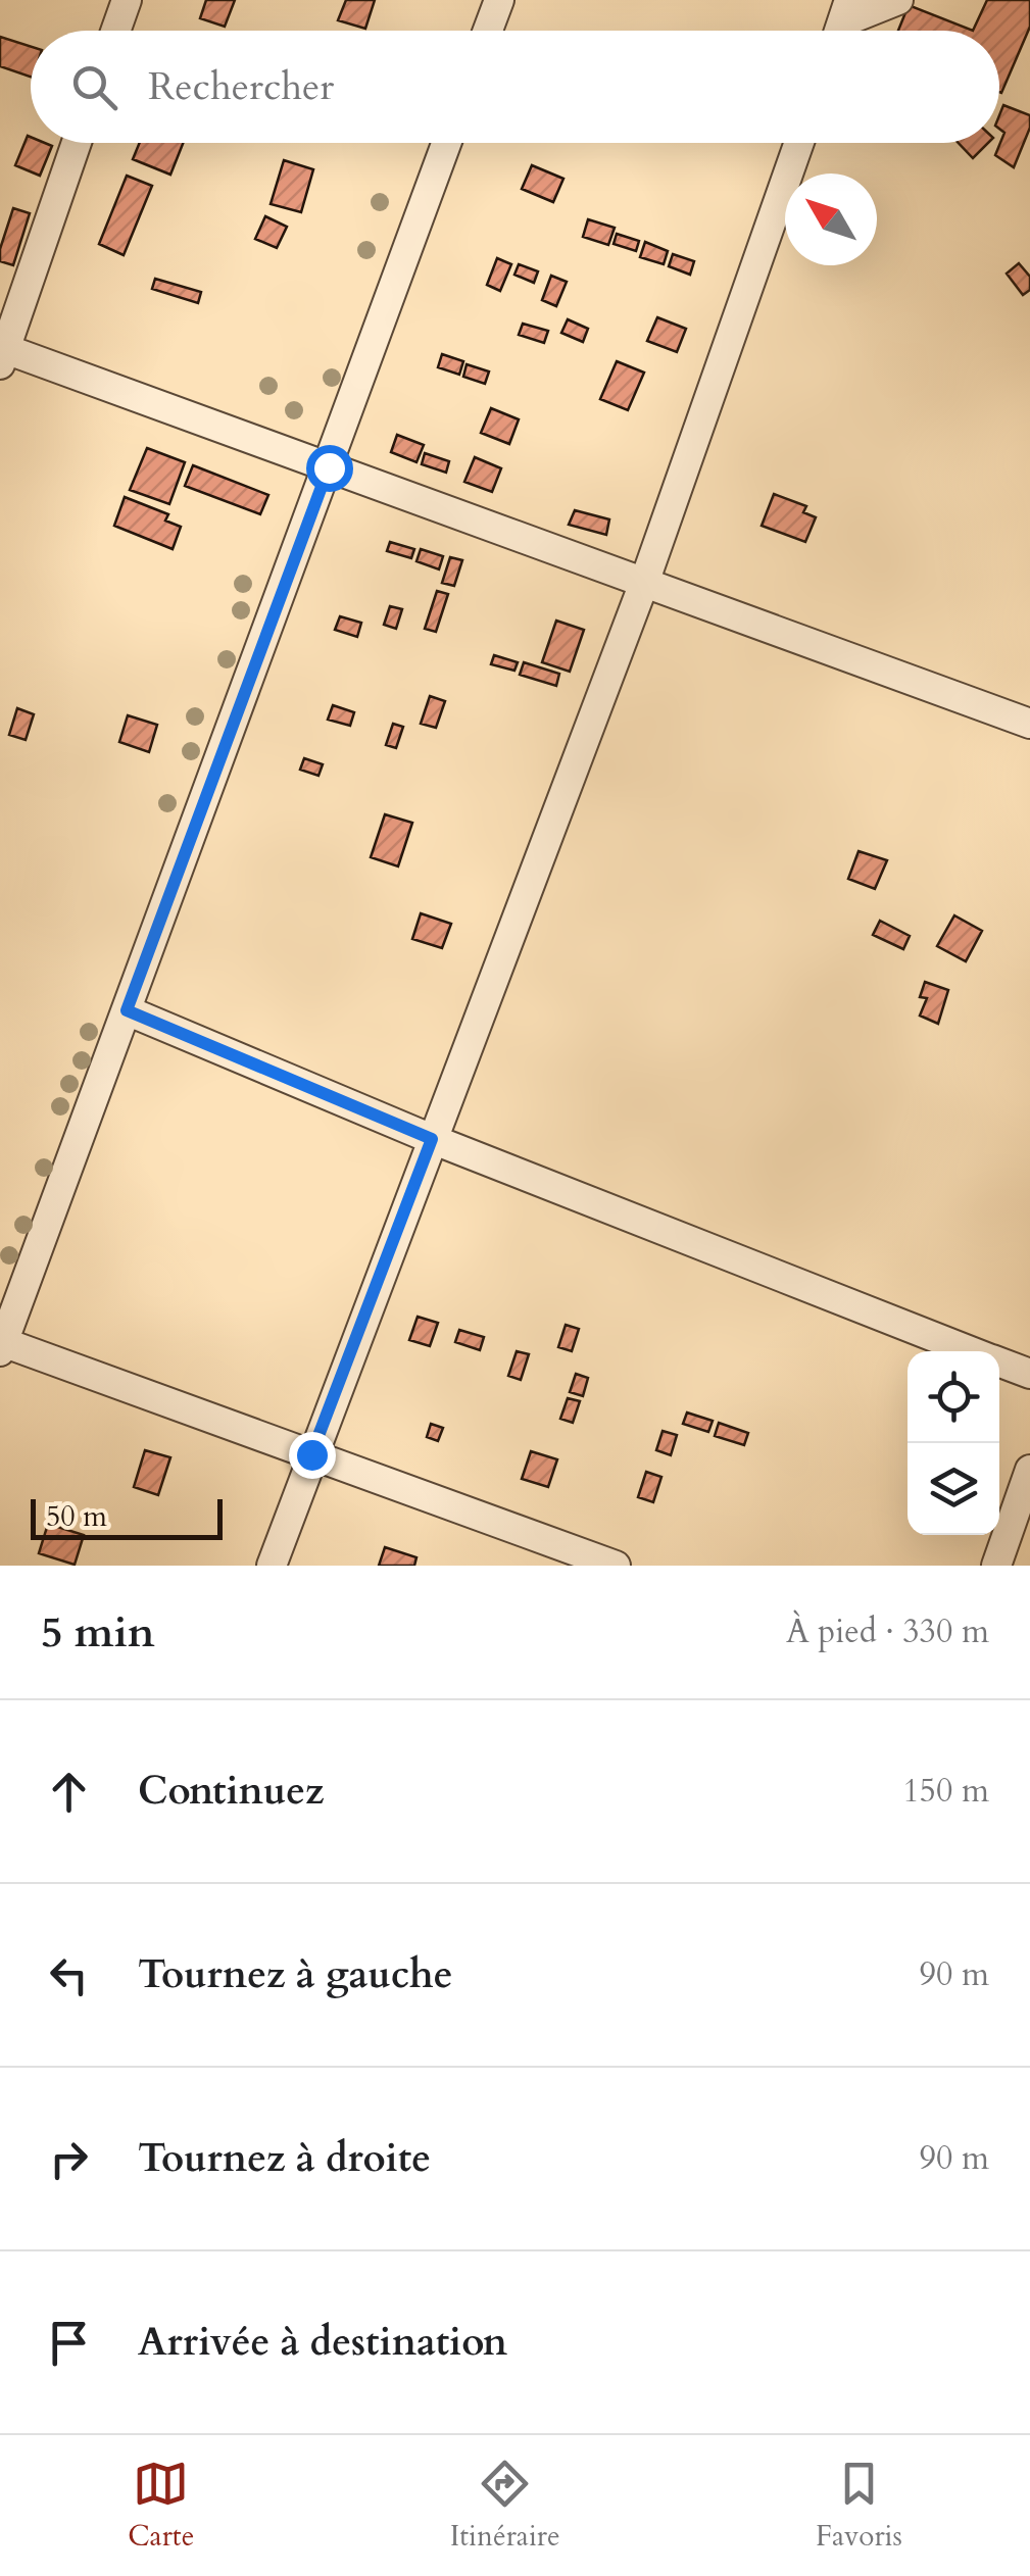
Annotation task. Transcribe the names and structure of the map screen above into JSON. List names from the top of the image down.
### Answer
{
  "scale_bar": "50 m",
  "north": "top left",
  "page": {
    "search": "Rechercher",
    "scale": "50 m",
    "heading": ["5 min", "À pied · 330 m"],
    "list": [
      ["Continuez", "150 m"],
      ["Tournez à gauche", "90 m"],
      ["Tournez à droite", "90 m"],
      "Arrivée à destination"
    ],
    "nav": ["Carte", "Itinéraire", "Favoris"]
  }
}
